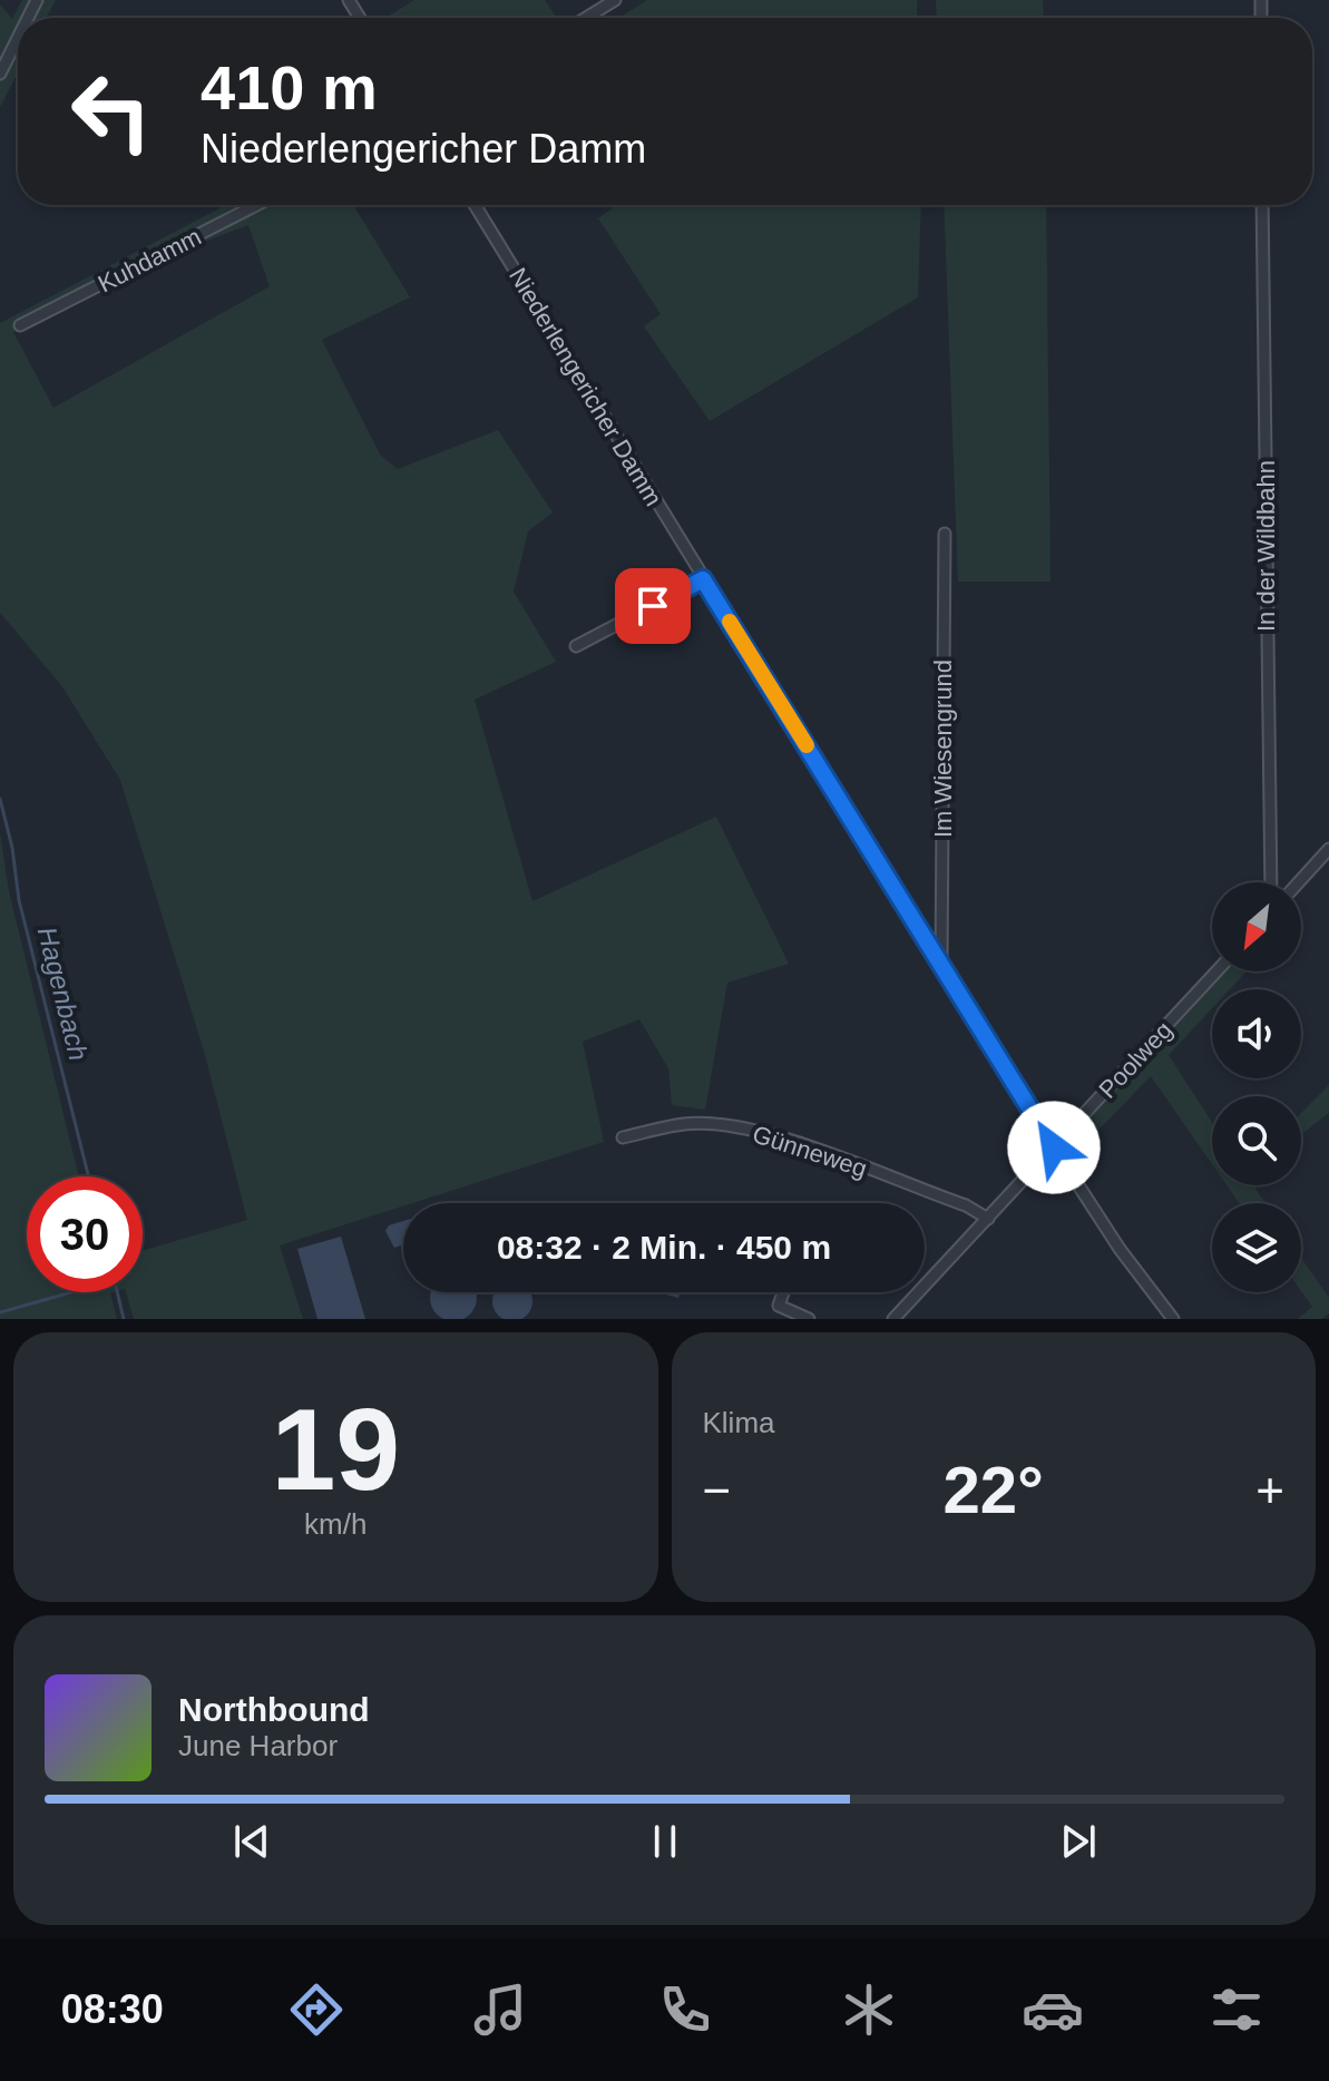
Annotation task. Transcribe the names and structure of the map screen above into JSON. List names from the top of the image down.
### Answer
{
  "streets": {
    "street": [
      "Kuhdamm",
      "Niederlengericher Damm",
      "In der Wildbahn",
      "Im Wiesengrund",
      "Poolweg",
      "Günneweg"
    ]
  },
  "crossings": [
    ["Niederlengericher Damm", "Im Wiesengrund"],
    ["Niederlengericher Damm", "Poolweg"],
    ["Poolweg", "Günneweg"]
  ],
  "water": ["Hagenbach"],
  "north": "bottom left",
  "page": {
    "turn": ["410 m", "Niederlengericher Damm"],
    "limit": "30",
    "trip": "08:32 · 2 Min. · 450 m",
    "tile": [
      ["19", "km/h"],
      "Klima"
    ],
    "heat": ["−", "22°", "+"],
    "song": ["Northbound", "June Harbor"],
    "tabs": "08:30"
  }
}
